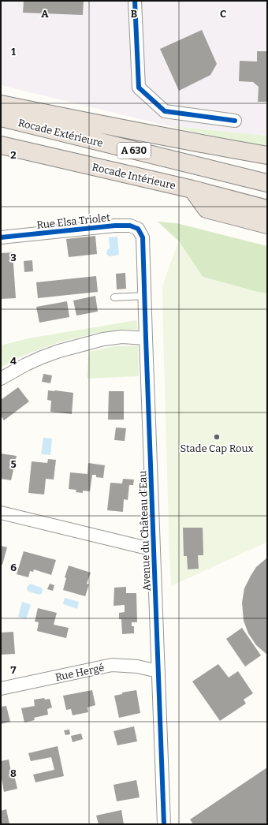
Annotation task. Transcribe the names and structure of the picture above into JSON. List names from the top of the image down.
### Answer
{
  "streets": {
    "highway": ["Rocade Extérieure", "A 630", "Rocade Intérieure"],
    "street": ["Rue Elsa Triolet", "Avenue du Château d'Eau", "Rue Hergé"]
  },
  "crossings": [
    ["Rue Elsa Triolet", "Avenue du Château d'Eau"],
    ["Avenue du Château d'Eau", "Rue Hergé"]
  ],
  "places": ["Stade Cap Roux"],
  "grid": {
    "columns": ["A", "B", "C"],
    "rows": [
      "1",
      "2",
      "3",
      "4",
      "5",
      "6",
      "7",
      "8"
    ]
  }
}
